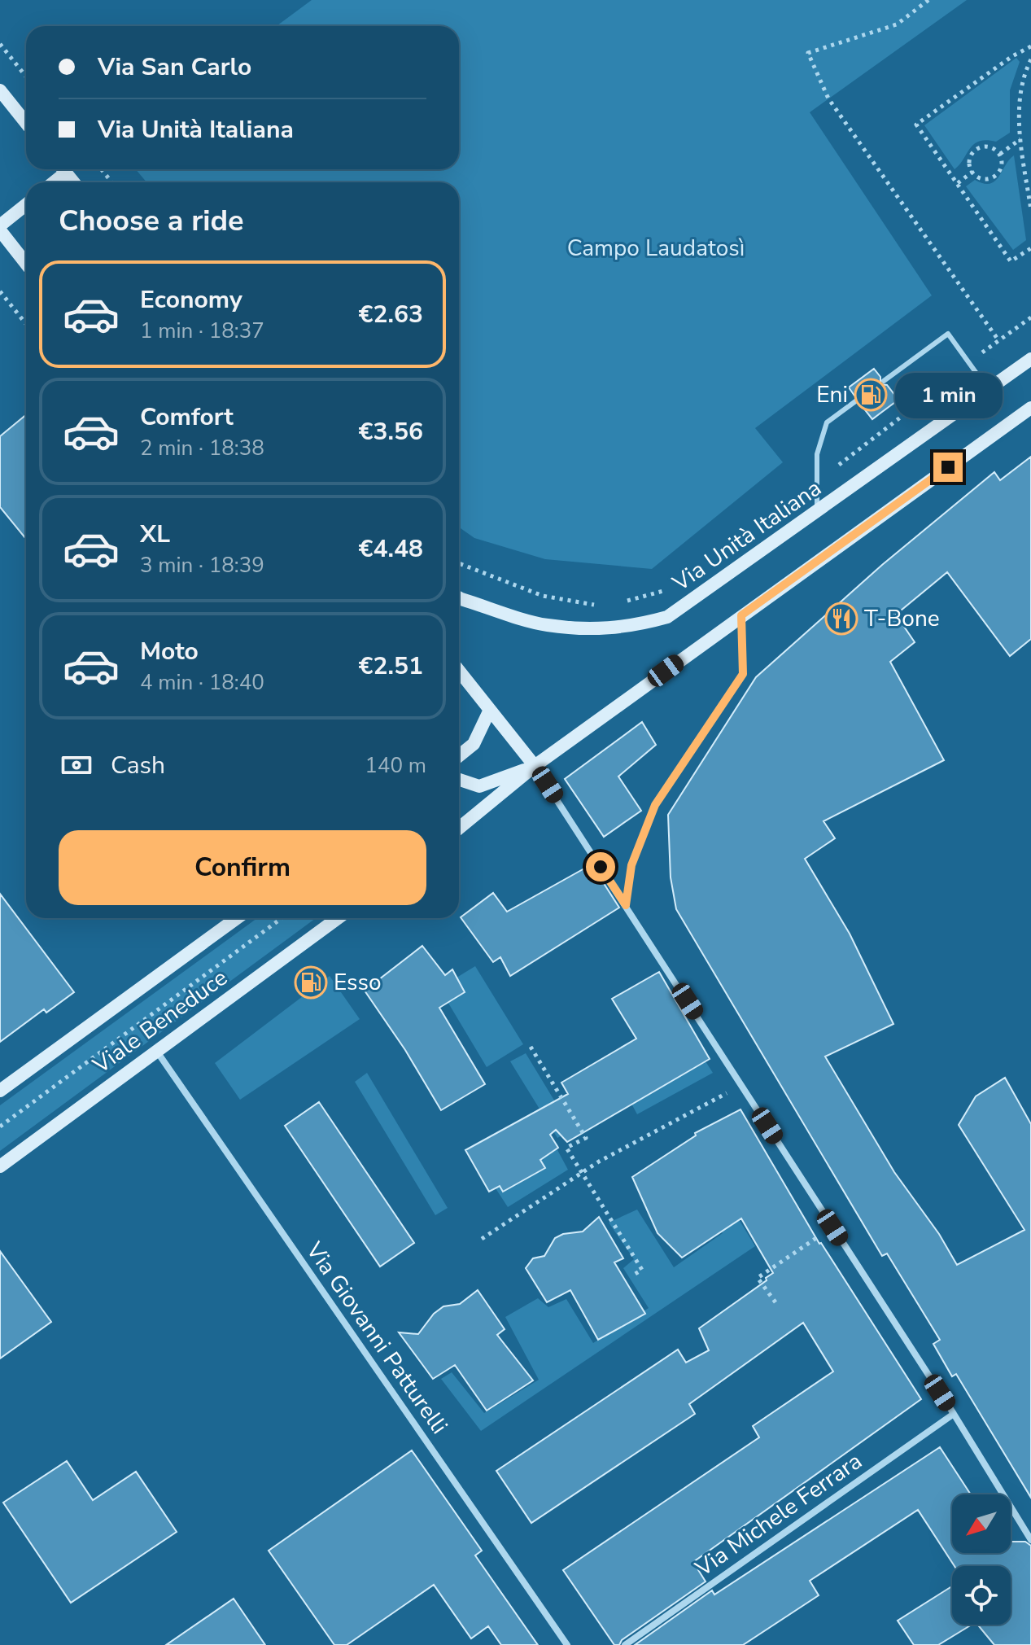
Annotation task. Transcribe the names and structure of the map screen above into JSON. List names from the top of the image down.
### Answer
{
  "streets": {
    "main road": ["Via Unità Italiana", "Viale Beneduce"],
    "street": ["Via Giovanni Patturelli", "Via Michele Ferrara"]
  },
  "crossings": [
    ["Viale Beneduce", "Via Giovanni Patturelli"]
  ],
  "parks": ["Campo Laudatosì"],
  "places": {
    "fuel station": ["Eni", "Esso"],
    "restaurant": ["T-Bone"]
  },
  "north": "bottom left",
  "page": {
    "banner": ["Via San Carlo", "Via Unità Italiana"],
    "heading": "Choose a ride",
    "list": [
      {
        "name": "Economy",
        "note": "1 min · 18:37",
        "value": "€2.63"
      },
      {
        "name": "Comfort",
        "note": "2 min · 18:38",
        "value": "€3.56"
      },
      {
        "name": "XL",
        "note": "3 min · 18:39",
        "value": "€4.48"
      },
      {
        "name": "Moto",
        "note": "4 min · 18:40",
        "value": "€2.51"
      }
    ],
    "bubble": "1 min",
    "pay": ["Cash", "140 m"],
    "buttons": "Confirm"
  }
}
